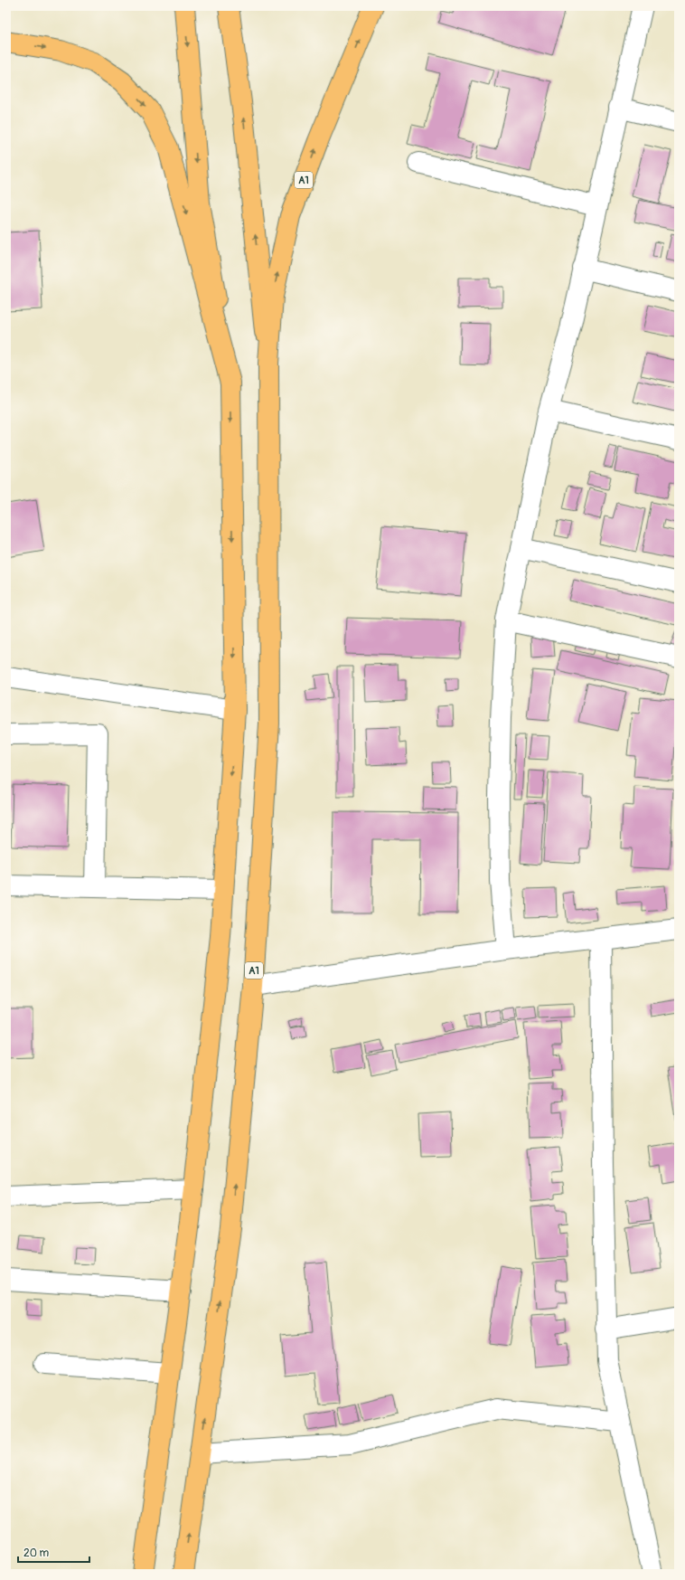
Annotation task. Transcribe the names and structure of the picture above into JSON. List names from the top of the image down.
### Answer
{
  "streets": {
    "main road": ["A1"]
  },
  "scale_bar": "20 m"
}
